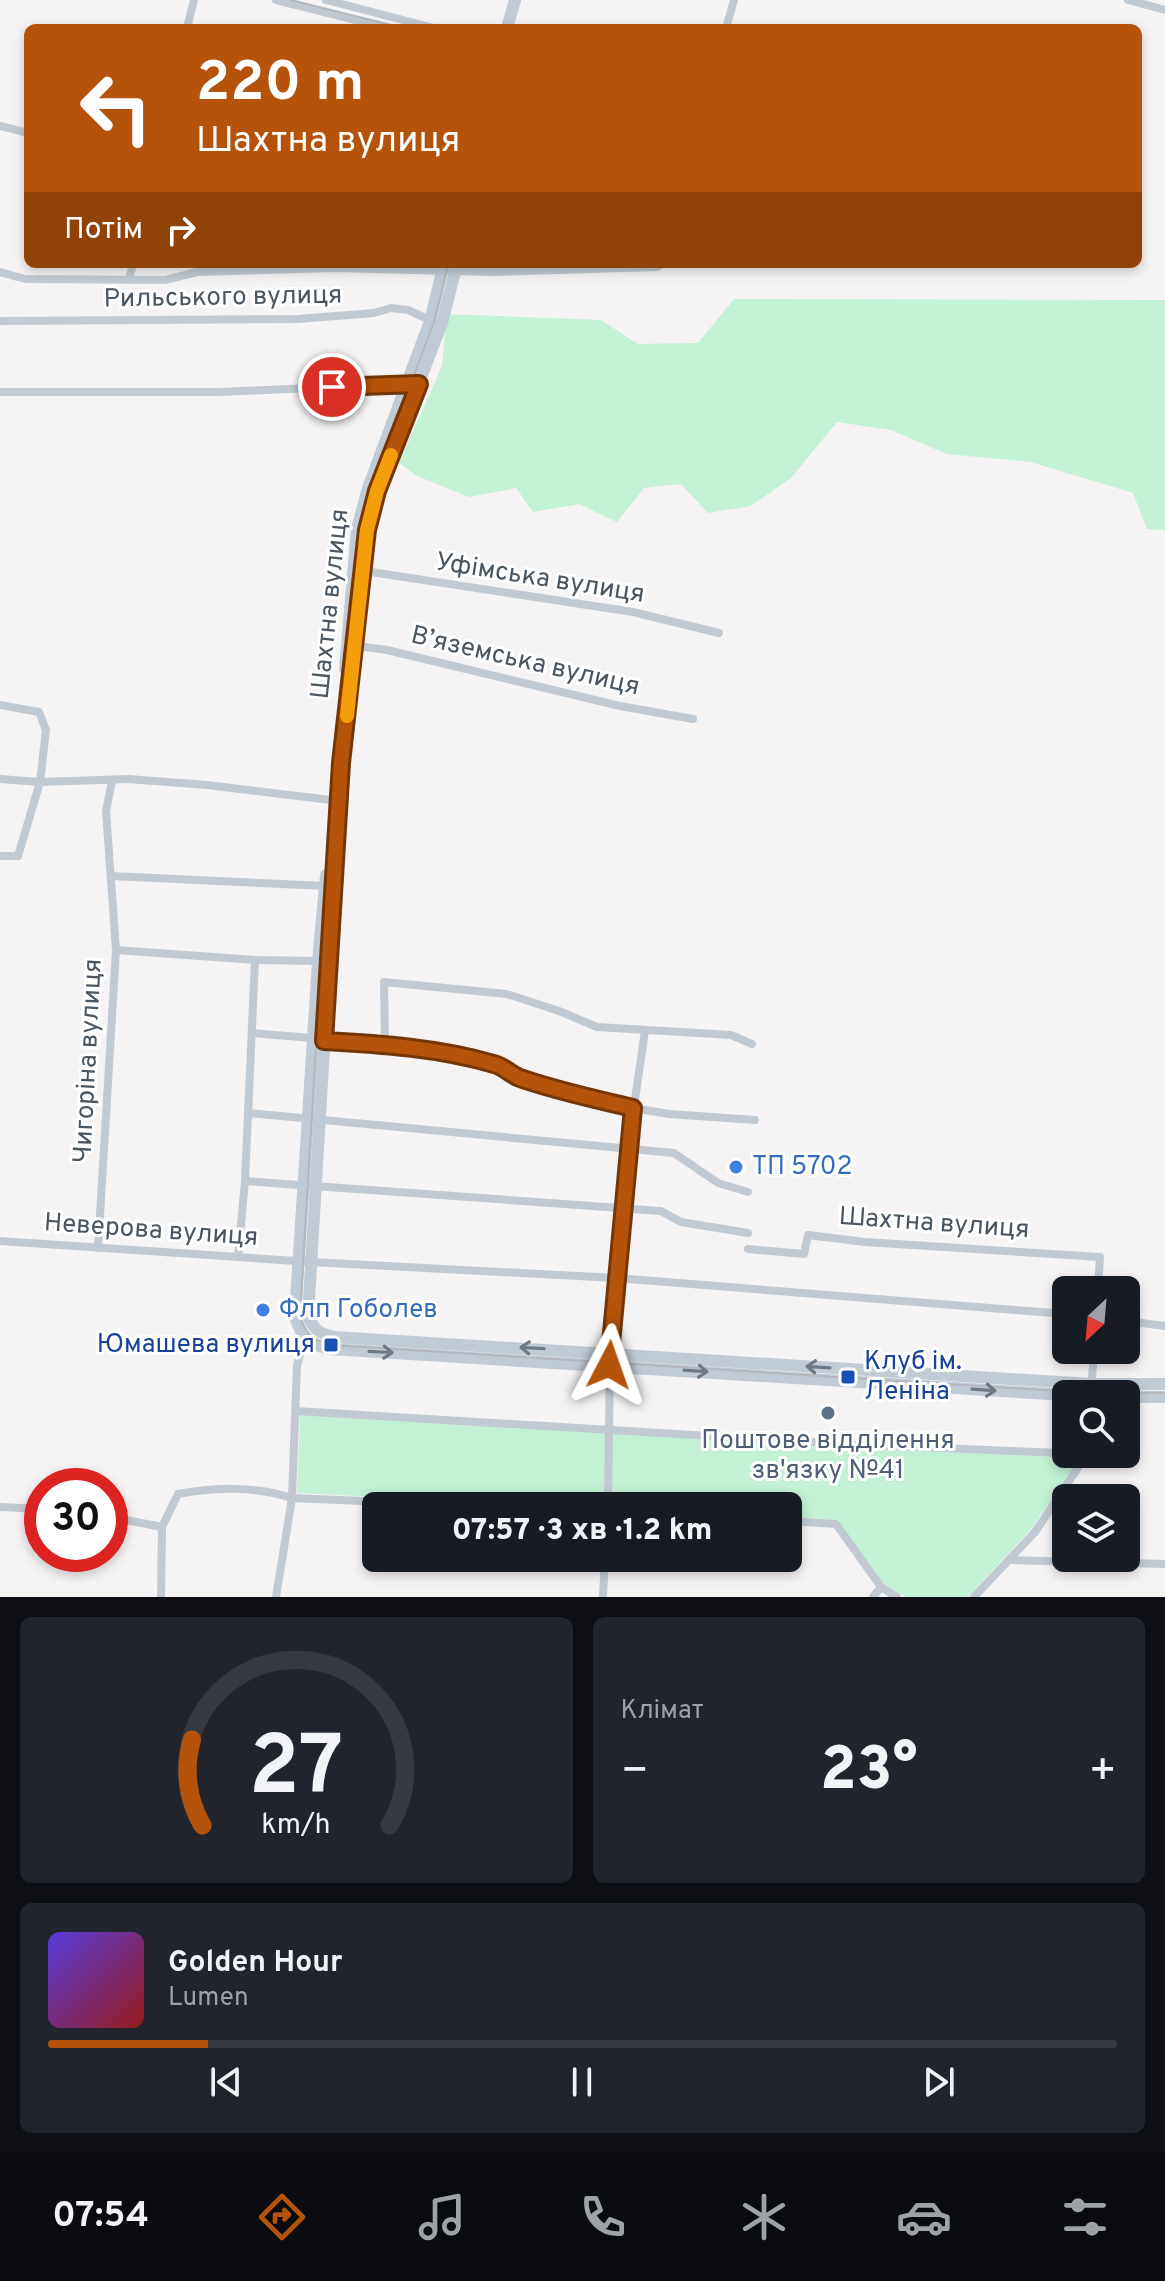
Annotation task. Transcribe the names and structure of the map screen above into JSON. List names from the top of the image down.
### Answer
{
  "streets": {
    "main road": ["Шахтна вулиця"],
    "street": [
      "Рильського вулиця",
      "Уфімська вулиця",
      "В’яземська вулиця",
      "Чигоріна вулиця",
      "Неверова вулиця"
    ]
  },
  "crossings": [
    ["Рильського вулиця", "Шахтна вулиця"],
    ["Уфімська вулиця", "Шахтна вулиця"],
    ["Шахтна вулиця", "В’яземська вулиця"],
    ["Шахтна вулиця", "Неверова вулиця"],
    ["Чигоріна вулиця", "Неверова вулиця"]
  ],
  "places": {
    "other": ["ТП 5702", "Флп Гоболев", "Поштове відділення зв'язку №41"],
    "transit": ["Юмашева вулиця", "Клуб ім. Леніна"]
  },
  "north": "bottom left",
  "page": {
    "turn": ["220 m", "Шахтна вулиця"],
    "then": "Потім",
    "limit": "30",
    "trip": "07:57 · 3 хв · 1.2 km",
    "tile": "Клімат",
    "heat": ["−", "23°", "+"],
    "song": ["Golden Hour", "Lumen"],
    "tabs": "07:54",
    "gauge": ["27", "km/h"]
  }
}
